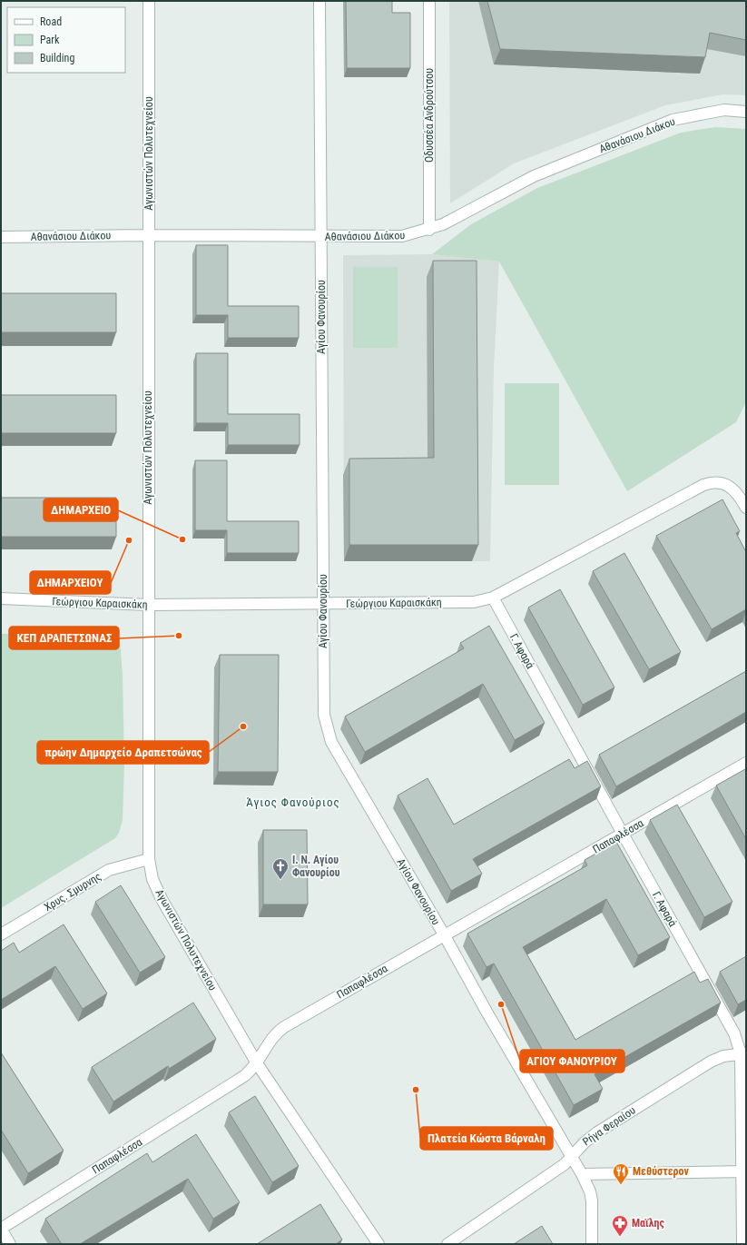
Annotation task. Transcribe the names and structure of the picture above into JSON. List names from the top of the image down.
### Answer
{
  "streets": {
    "street": [
      "Οδυσσέα Ανδρούτσου",
      "Αθανάσιου Διάκου",
      "Αγωνιστών Πολυτεχνείου",
      "Αγίου Φανουρίου",
      "Γεώργιου Καραισκάκη",
      "Γ. Αφαρά",
      "Παπαφλέσσα",
      "Χρυς. Σμυρνης",
      "Ρήγα Φεραίου"
    ]
  },
  "crossings": [
    ["Οδυσσέα Ανδρούτσου", "Αθανάσιου Διάκου"],
    ["Αθανάσιου Διάκου", "Αγωνιστών Πολυτεχνείου"],
    ["Αθανάσιου Διάκου", "Αγίου Φανουρίου"],
    ["Αγωνιστών Πολυτεχνείου", "Γεώργιου Καραισκάκη"],
    ["Αγωνιστών Πολυτεχνείου", "Παπαφλέσσα"],
    ["Αγωνιστών Πολυτεχνείου", "Χρυς. Σμυρνης"],
    ["Αγίου Φανουρίου", "Γεώργιου Καραισκάκη"],
    ["Αγίου Φανουρίου", "Παπαφλέσσα"],
    ["Αγίου Φανουρίου", "Ρήγα Φεραίου"],
    ["Γεώργιου Καραισκάκη", "Γ. Αφαρά"],
    ["Γ. Αφαρά", "Παπαφλέσσα"],
    ["Γ. Αφαρά", "Ρήγα Φεραίου"]
  ],
  "districts": ["Άγιος Φανούριος"],
  "places": {
    "other": [
      "ΔΗΜΑΡΧΕΙΟ",
      "ΔΗΜΑΡΧΕΙΟΥ",
      "ΚΕΠ ΔΡΑΠΕΤΣΩΝΑΣ",
      "πρώην Δημαρχείο Δραπετσώνας",
      "ΑΓΙΟΥ ΦΑΝΟΥΡΙΟΥ",
      "Πλατεία Κώστα Βάρναλη"
    ],
    "church": ["Ι. Ν. Αγίου Φανουρίου"],
    "restaurant": ["Μεθύστερον"],
    "pharmacy": ["Μαϊλης"]
  },
  "legend": ["Road", "Park", "Building"]
}
